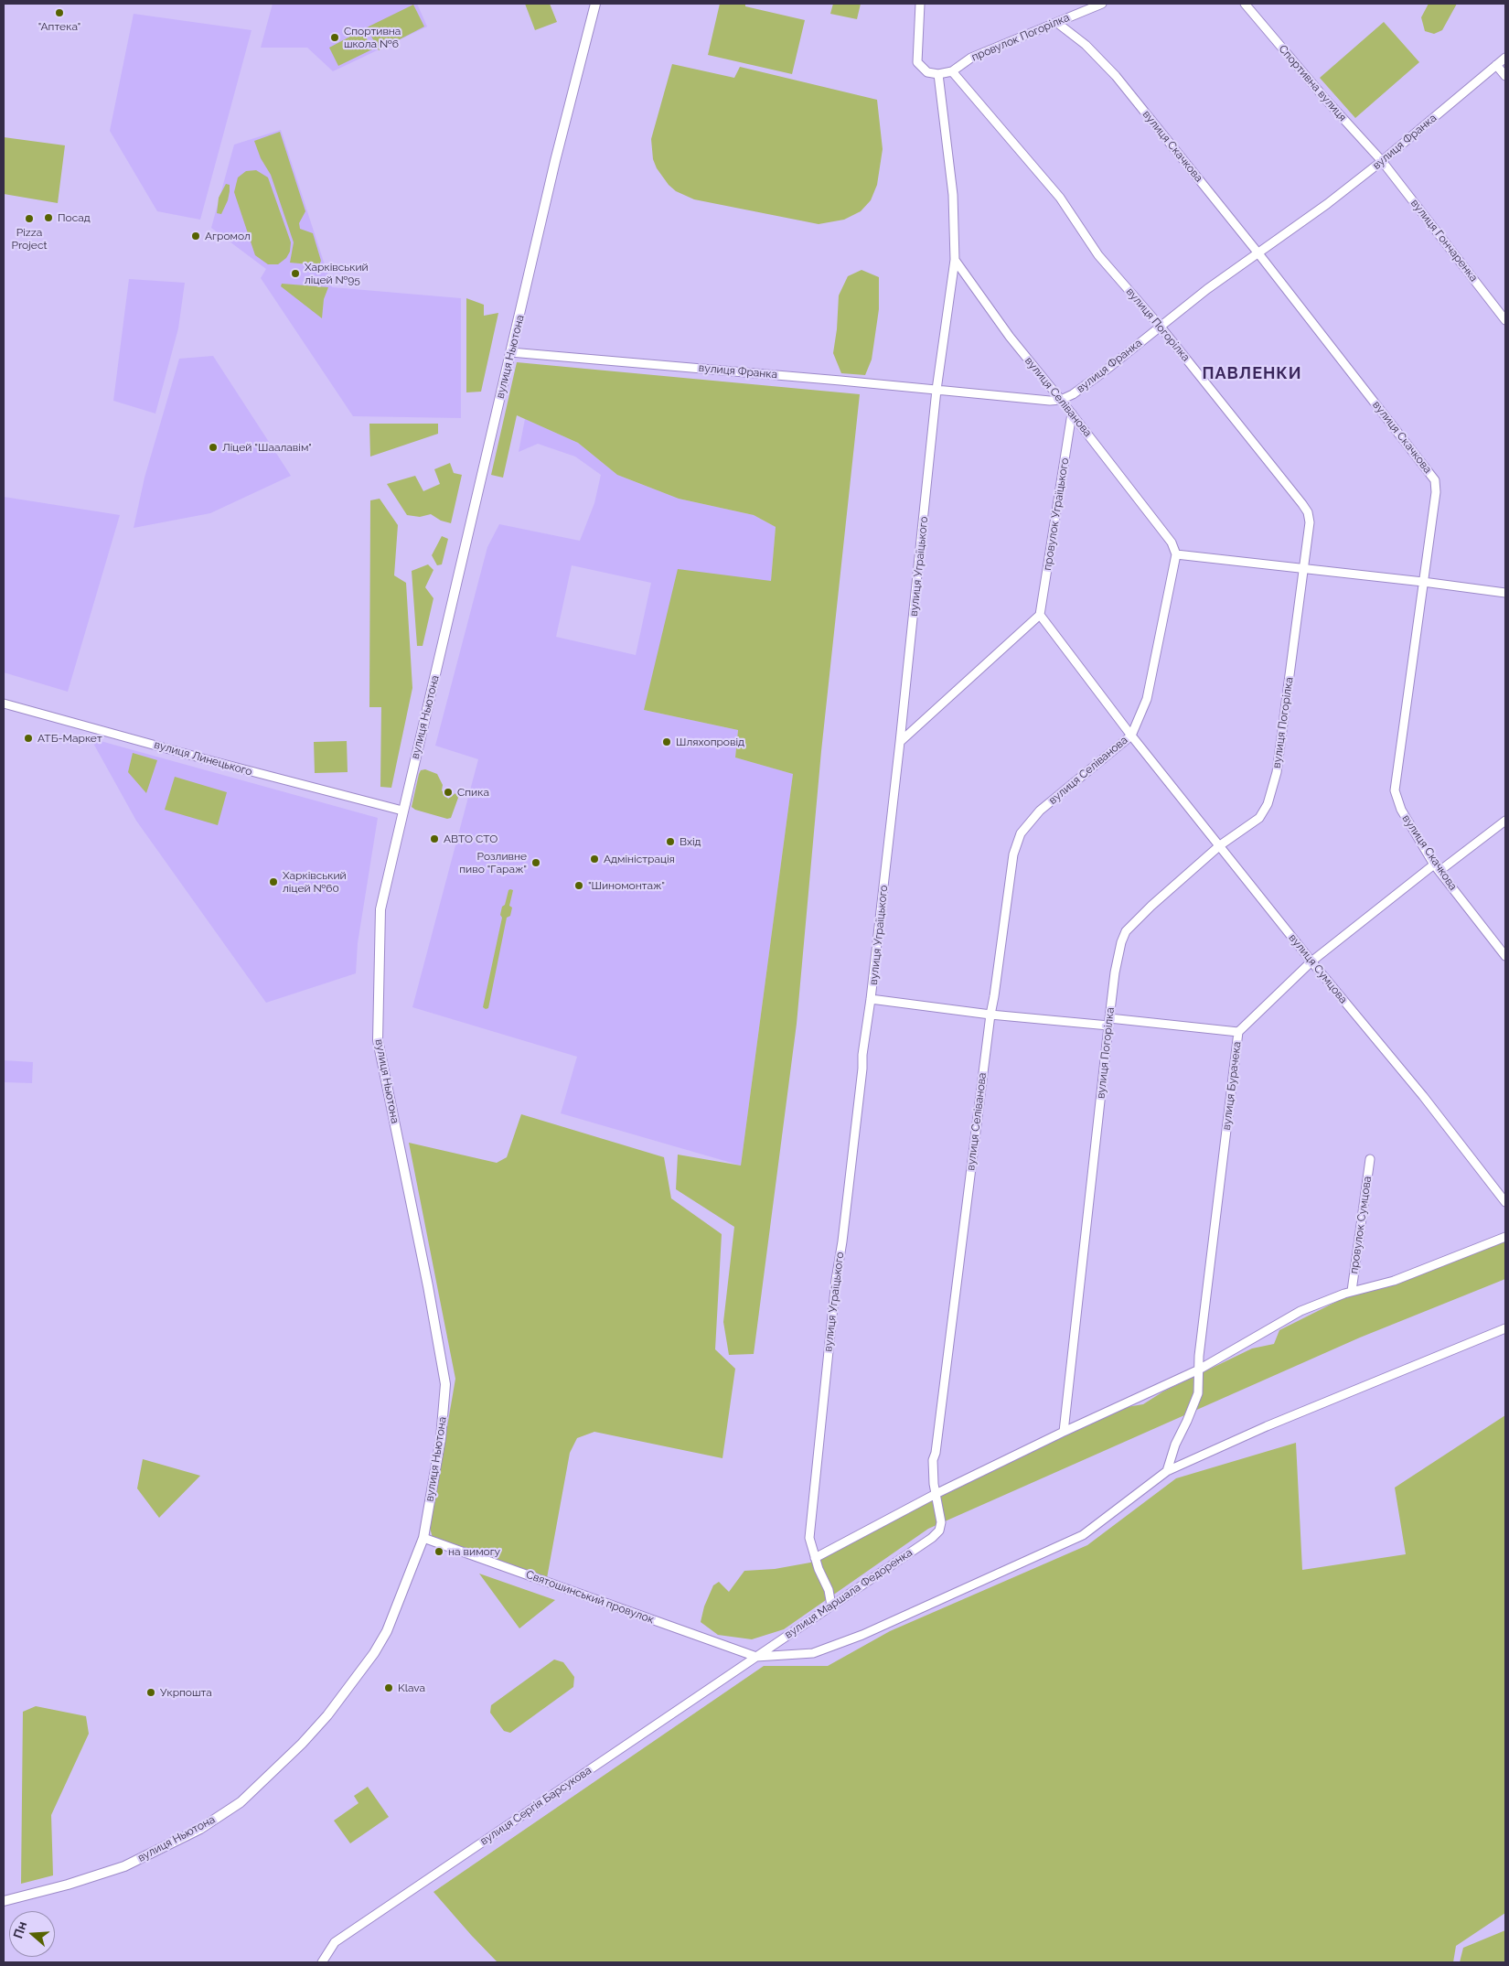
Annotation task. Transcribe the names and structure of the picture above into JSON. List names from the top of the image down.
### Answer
{
  "streets": {
    "street": [
      "провулок Погорілка",
      "Спортивна вулиця",
      "вулиця Франка",
      "вулиця Скачкова",
      "вулиця Гончаренка",
      "вулиця Погорілка",
      "вулиця Ньютона",
      "вулиця Селіванова",
      "провулок Уграїцького",
      "вулиця Уграїцького",
      "вулиця Линецького",
      "вулиця Сумцова",
      "вулиця Бурачека",
      "провулок Сумцова",
      "вулиця Маршала Федоренка",
      "Святошинський провулок",
      "вулиця Сергія Барсукова"
    ]
  },
  "crossings": [
    ["провулок Погорілка", "вулиця Скачкова"],
    ["провулок Погорілка", "вулиця Погорілка"],
    ["Спортивна вулиця", "вулиця Франка"],
    ["Спортивна вулиця", "вулиця Гончаренка"],
    ["вулиця Франка", "вулиця Скачкова"],
    ["вулиця Франка", "вулиця Гончаренка"],
    ["вулиця Франка", "вулиця Погорілка"],
    ["вулиця Франка", "вулиця Ньютона"],
    ["вулиця Франка", "вулиця Селіванова"],
    ["вулиця Франка", "вулиця Уграїцького"],
    ["вулиця Скачкова", "вулиця Бурачека"],
    ["вулиця Погорілка", "вулиця Сумцова"],
    ["вулиця Ньютона", "вулиця Линецького"],
    ["вулиця Ньютона", "Святошинський провулок"],
    ["вулиця Селіванова", "провулок Уграїцького"],
    ["вулиця Селіванова", "вулиця Уграїцького"],
    ["вулиця Селіванова", "вулиця Сумцова"],
    ["вулиця Селіванова", "вулиця Маршала Федоренка"],
    ["вулиця Уграїцького", "вулиця Маршала Федоренка"],
    ["вулиця Сумцова", "вулиця Бурачека"],
    ["вулиця Маршала Федоренка", "Святошинський провулок"],
    ["вулиця Маршала Федоренка", "вулиця Сергія Барсукова"],
    ["Святошинський провулок", "вулиця Сергія Барсукова"]
  ],
  "districts": ["ПАВЛЕНКИ"],
  "places": [
    "\"Аптека\"",
    "Спортивна школа №6",
    "Посад",
    "Pizza Project",
    "Агромол",
    "Харківський ліцей №95",
    "Ліцей \"Шаалавім\"",
    "АТБ-Маркет",
    "Шляхопровід",
    "Спика",
    "АВТО СТО",
    "Вхід",
    "Адміністрація",
    "Розливне пиво \"Гараж\"",
    "Харківський ліцей №60",
    "\"Шиномонтаж\"",
    "на вимогу",
    "Klava",
    "Укрпошта"
  ],
  "north": "left"
}
